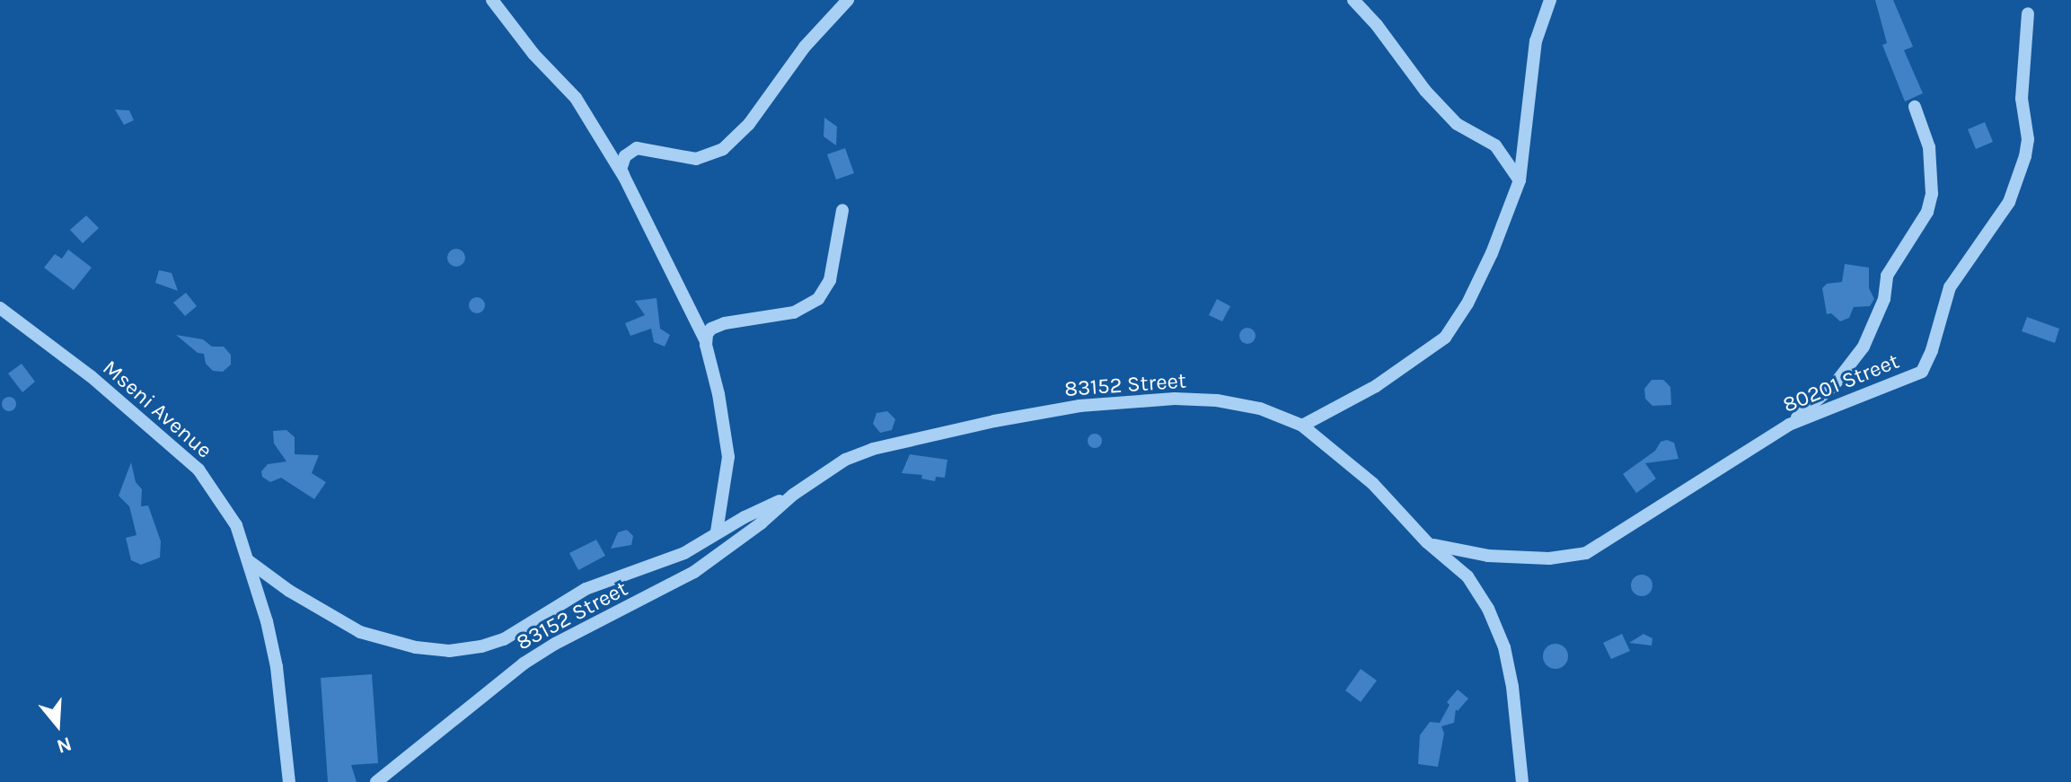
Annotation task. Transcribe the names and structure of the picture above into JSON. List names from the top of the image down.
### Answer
{
  "streets": {
    "street": ["80201 Street", "83152 Street", "Mseni Avenue"]
  },
  "crossings": [
    ["80201 Street", "83152 Street"],
    ["83152 Street", "Mseni Avenue"]
  ],
  "north": "bottom"
}
